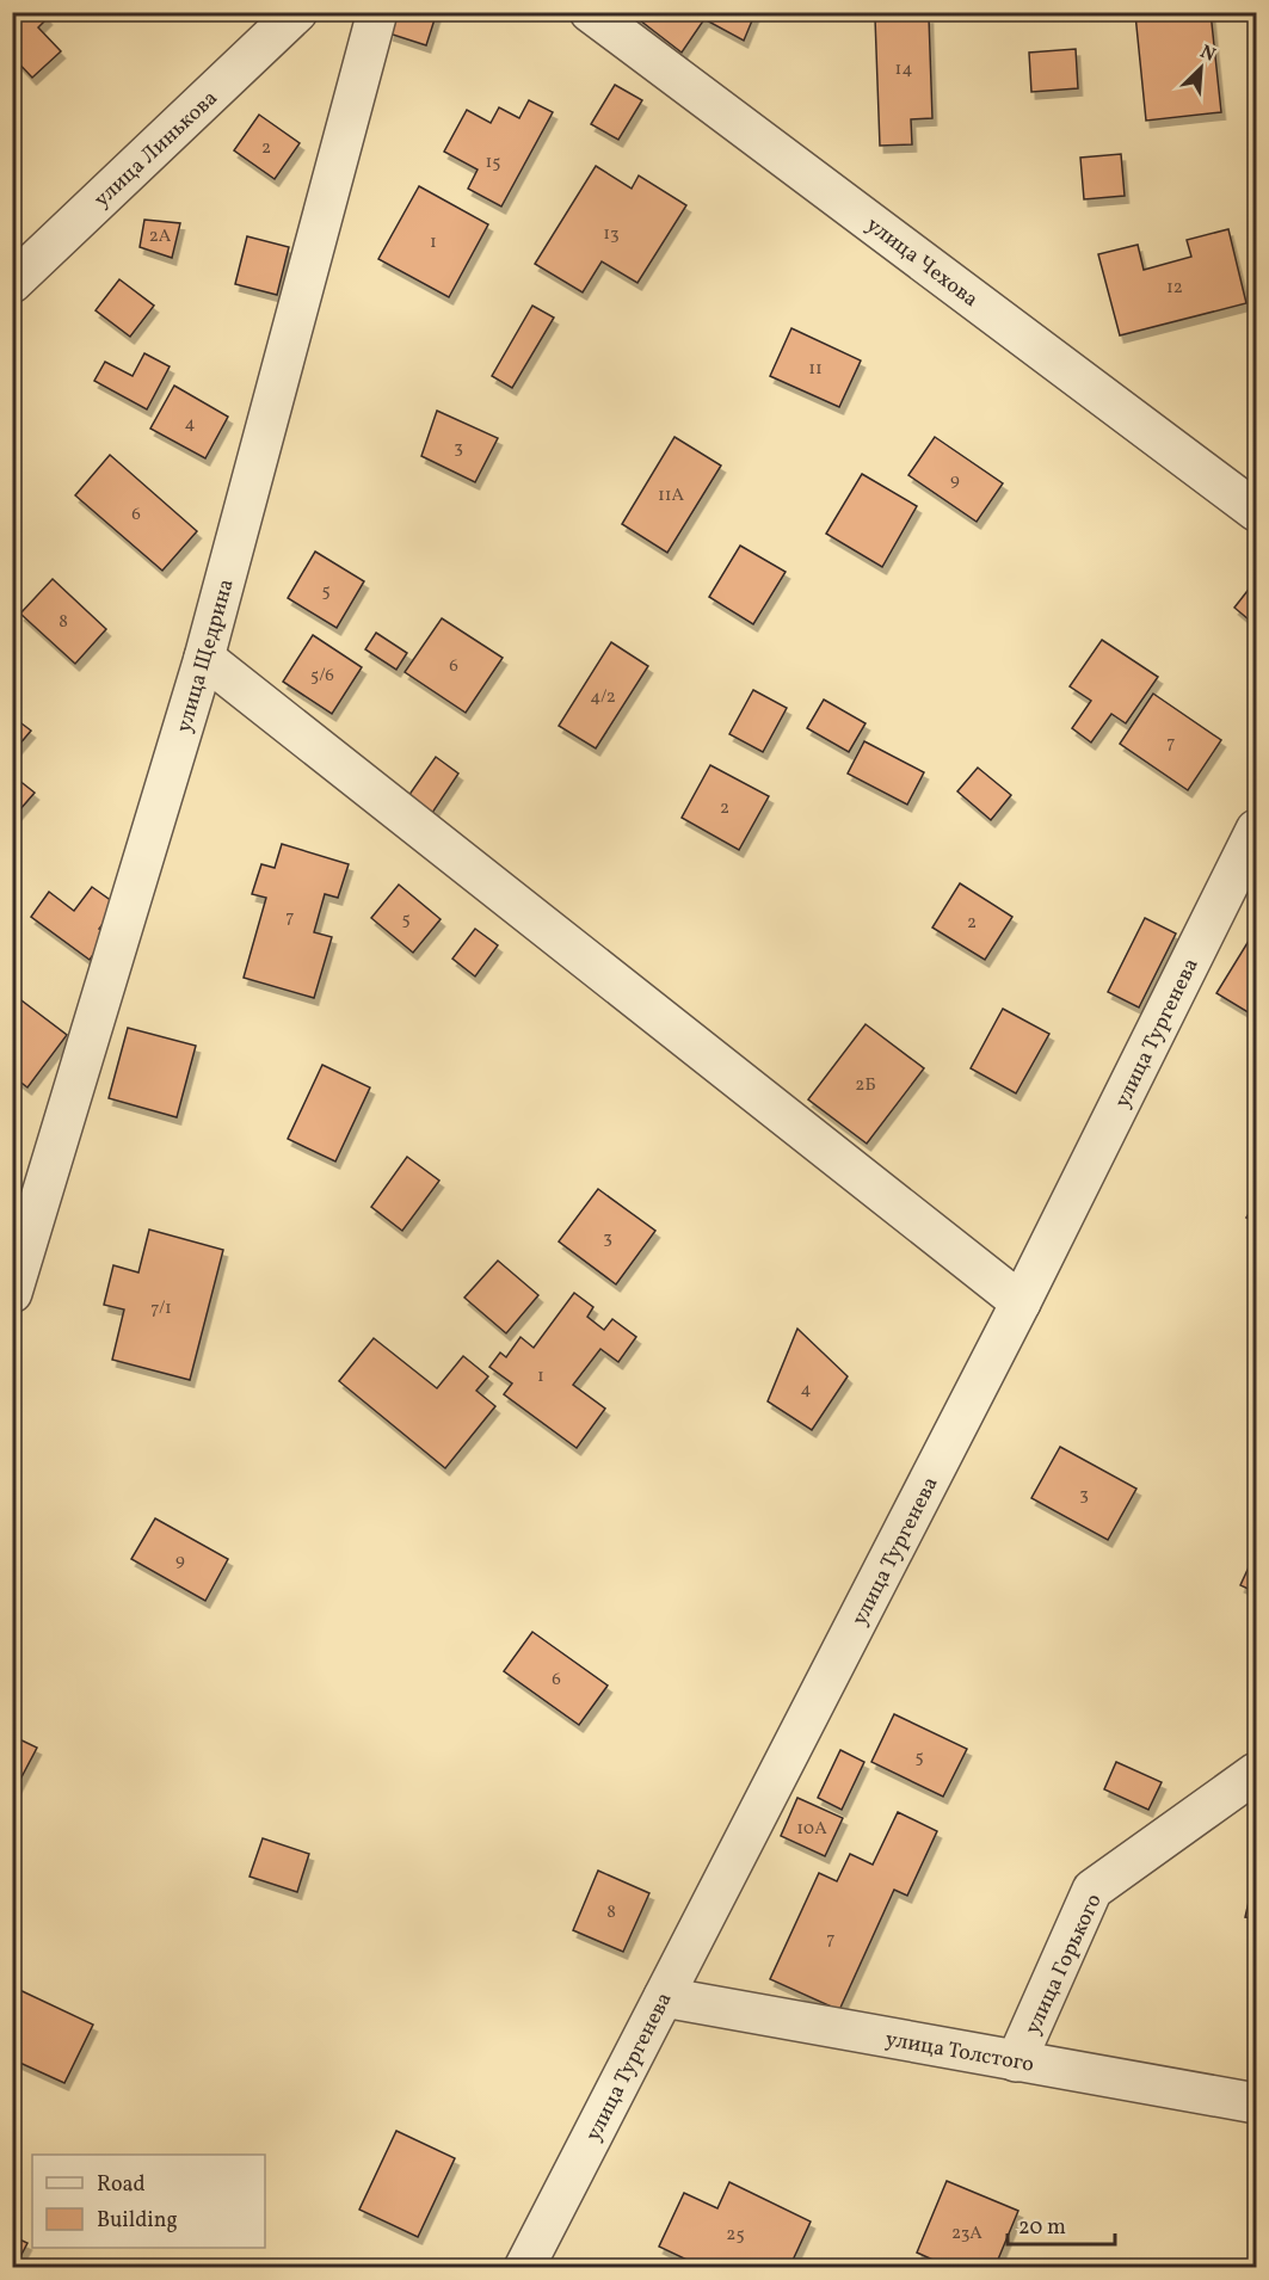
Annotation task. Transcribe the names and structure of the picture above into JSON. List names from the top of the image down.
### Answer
{
  "streets": {
    "street": [
      "улица Линькова",
      "улица Чехова",
      "улица Щедрина",
      "улица Тургенева",
      "улица Горького",
      "улица Толстого"
    ]
  },
  "crossings": [
    ["улица Тургенева", "улица Толстого"],
    ["улица Горького", "улица Толстого"]
  ],
  "house_numbers": [
    "14",
    "2",
    "15",
    "13",
    "2А",
    "1",
    "12",
    "11",
    "4",
    "3",
    "9",
    "11А",
    "6",
    "5",
    "8",
    "6",
    "5/6",
    "4/2",
    "7",
    "2",
    "7",
    "5",
    "2",
    "2Б",
    "3",
    "7/1",
    "1",
    "4",
    "3",
    "9",
    "6",
    "5",
    "10А",
    "8",
    "7",
    "23А",
    "25"
  ],
  "legend": ["Road", "Building"],
  "scale_bar": "20 m",
  "north": "top right"
}
